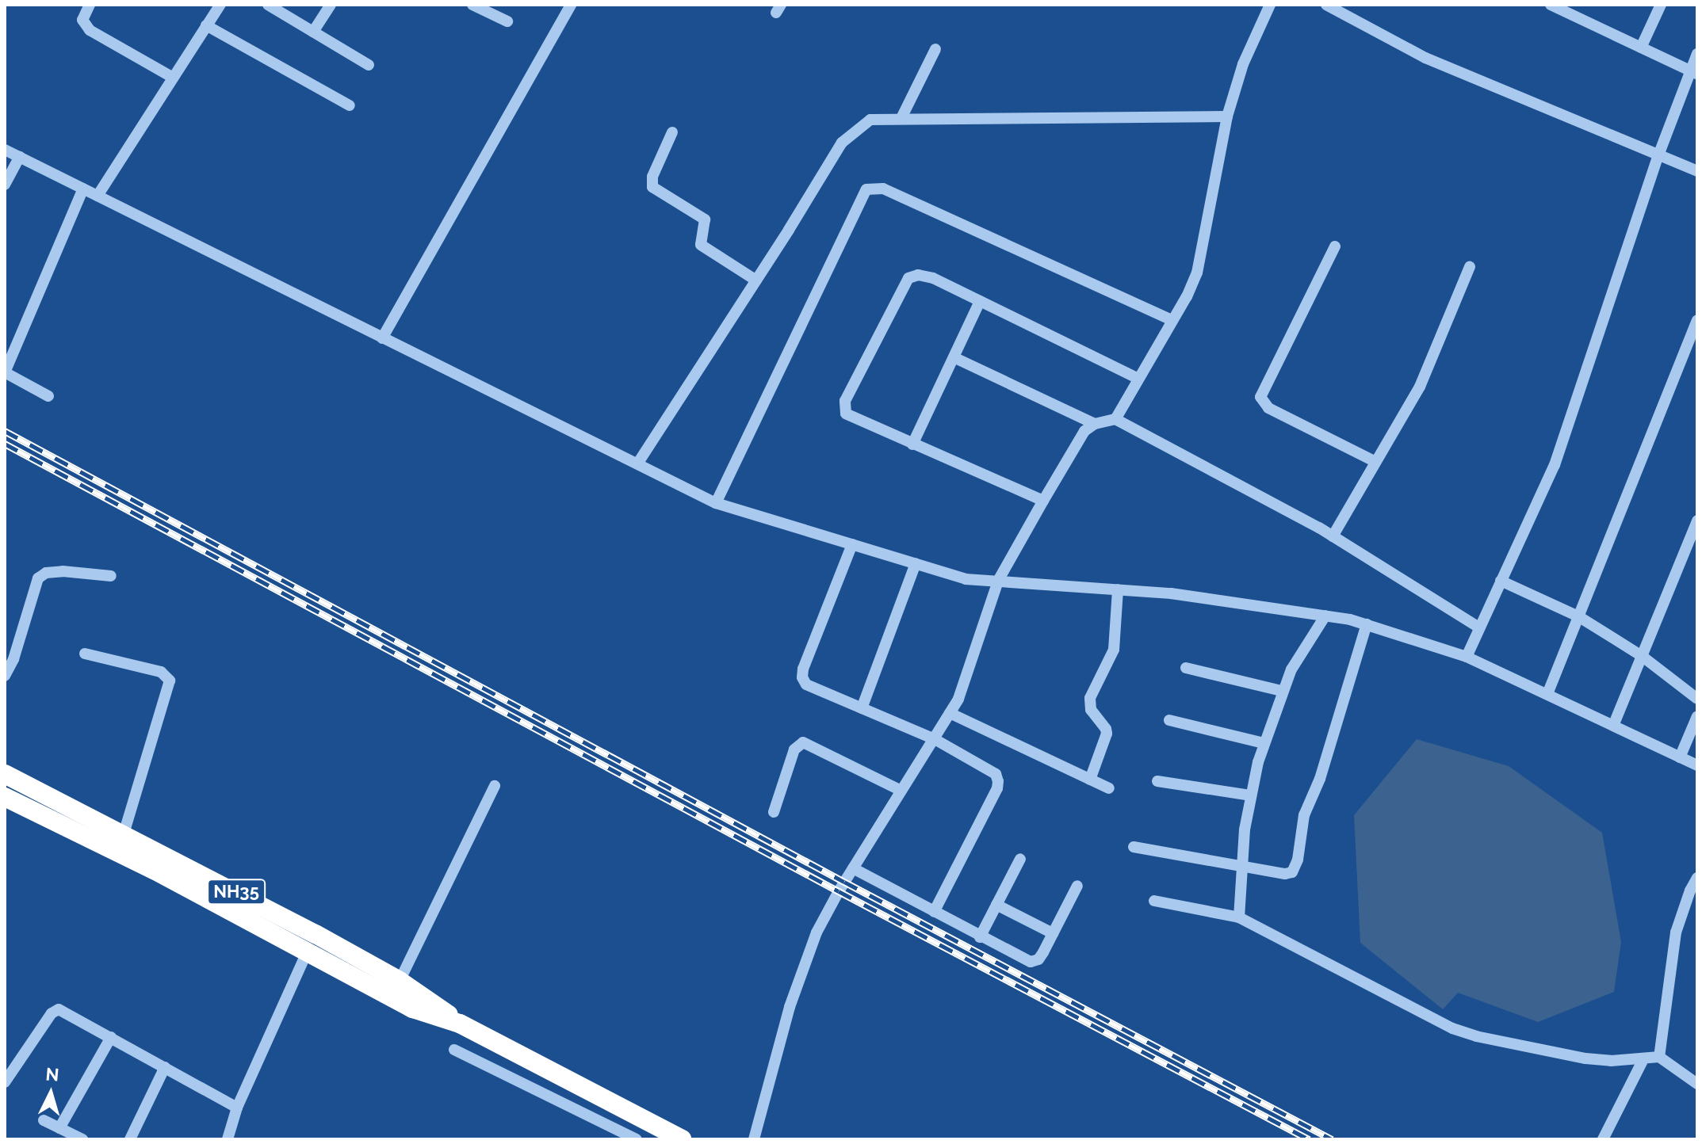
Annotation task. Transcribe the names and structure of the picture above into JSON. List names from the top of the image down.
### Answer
{
  "streets": {
    "highway": ["NH35"]
  },
  "north": "top"
}
